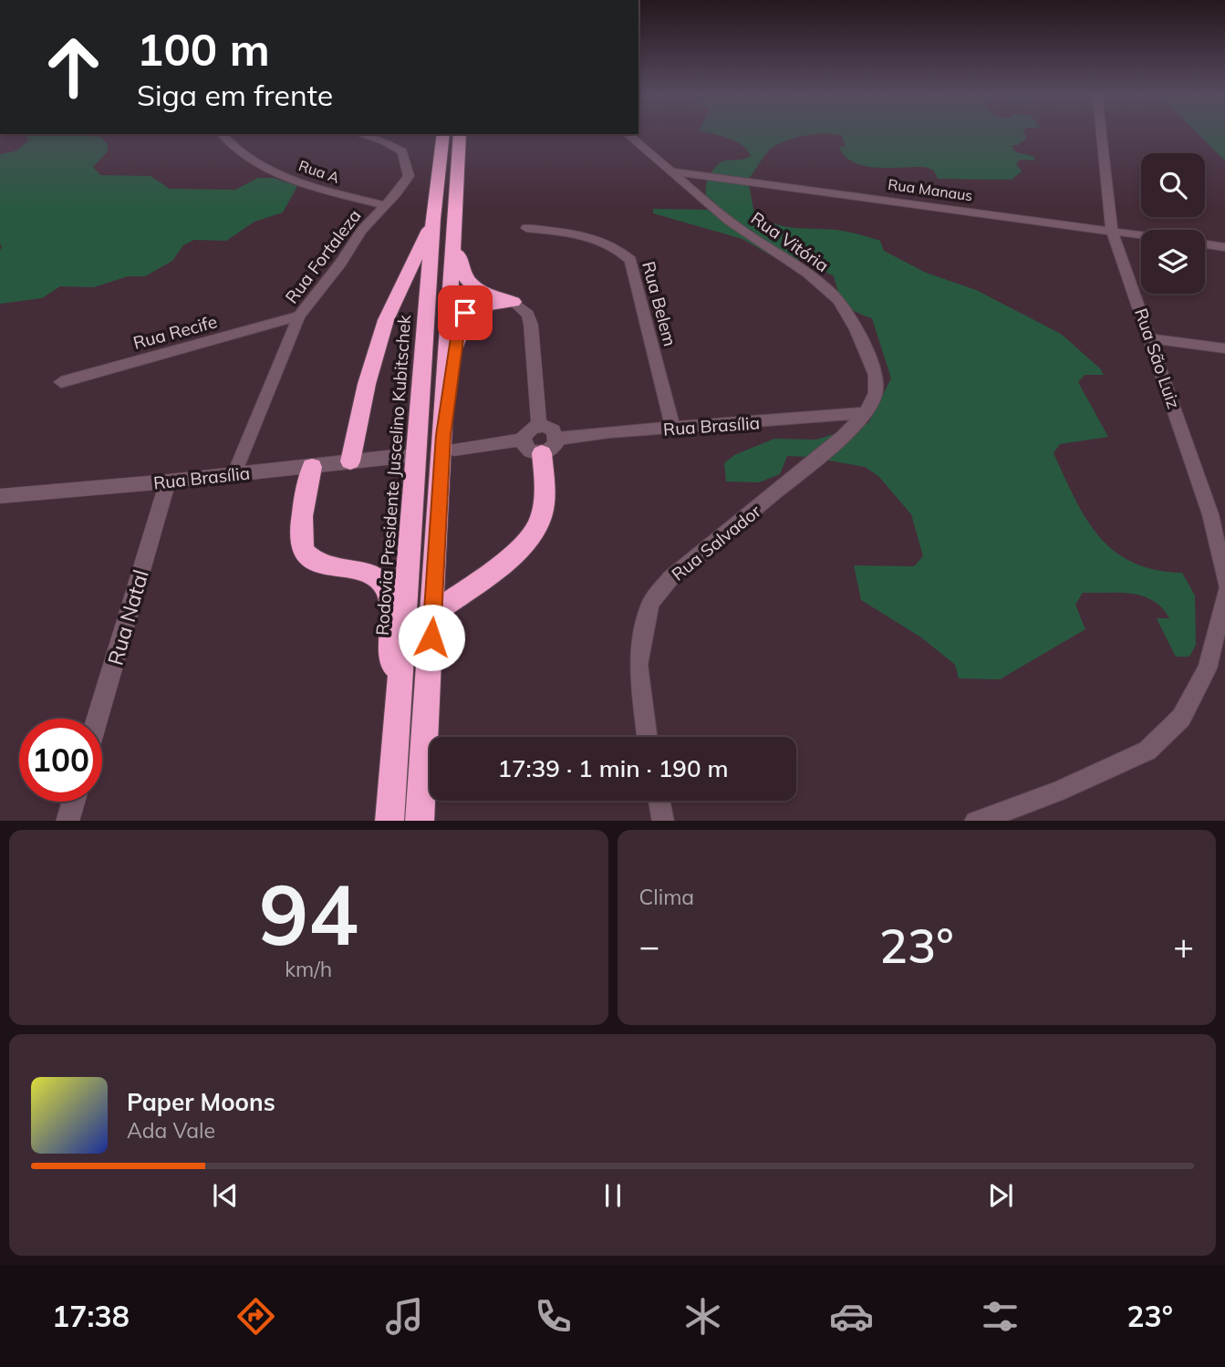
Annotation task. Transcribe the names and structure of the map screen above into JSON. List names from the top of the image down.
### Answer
{
  "streets": {
    "highway": ["Rodovia Presidente Juscelino Kubitschek"],
    "street": [
      "Rua A",
      "Rua Manaus",
      "Rua Vitória",
      "Rua Fortaleza",
      "Rua Belem",
      "Rua Recife",
      "Rua São Luiz",
      "Rua Brasília",
      "Rua Salvador",
      "Rua Natal"
    ]
  },
  "crossings": [
    ["Rua A", "Rua Fortaleza"],
    ["Rua Manaus", "Rua Vitória"],
    ["Rua Manaus", "Rua São Luiz"],
    ["Rua Vitória", "Rua Brasília"],
    ["Rua Vitória", "Rua Salvador"],
    ["Rua Fortaleza", "Rua Recife"],
    ["Rua Fortaleza", "Rua Brasília"],
    ["Rua Belem", "Rua Brasília"],
    ["Rua Brasília", "Rua Salvador"],
    ["Rua Brasília", "Rua Natal"]
  ],
  "page": {
    "turn": ["100 m", "Siga em frente"],
    "limit": "100",
    "trip": "17:39 · 1 min · 190 m",
    "tile": [
      ["94", "km/h"],
      "Clima"
    ],
    "heat": ["−", "23°", "+"],
    "song": ["Paper Moons", "Ada Vale"],
    "tabs": ["17:38", "23°"]
  }
}
